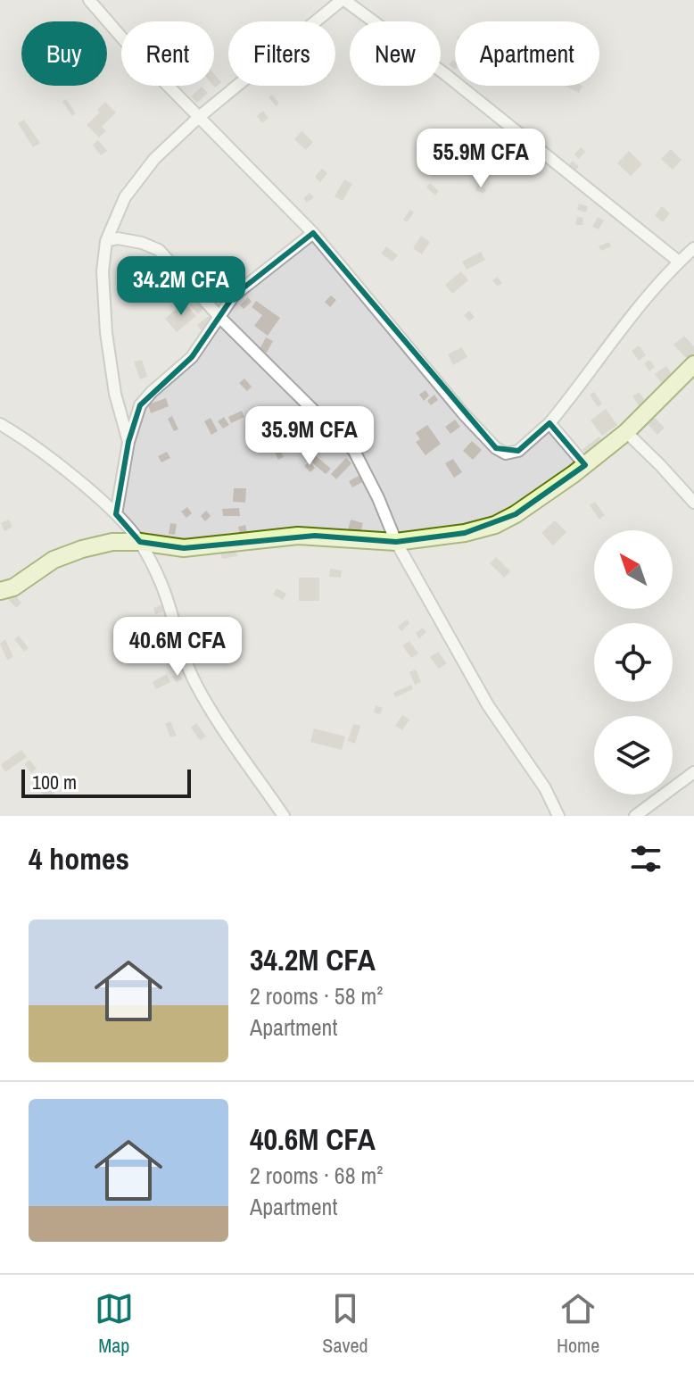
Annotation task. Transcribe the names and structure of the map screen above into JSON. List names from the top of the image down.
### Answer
{
  "scale_bar": "100 m",
  "north": "top left",
  "page": {
    "chip": [
      "Buy",
      "Rent",
      "Filters",
      "New",
      "Apartment"
    ],
    "price": [
      "55.9M CFA",
      "34.2M CFA",
      "35.9M CFA",
      "40.6M CFA"
    ],
    "scale": "100 m",
    "heading": "4 homes",
    "list": [
      {
        "name": "34.2M CFA",
        "note": "2 rooms · 58 m² · Apartment"
      },
      {
        "name": "40.6M CFA",
        "note": "2 rooms · 68 m² · Apartment"
      }
    ],
    "tabs": ["Map", "Saved", "Home"]
  }
}
